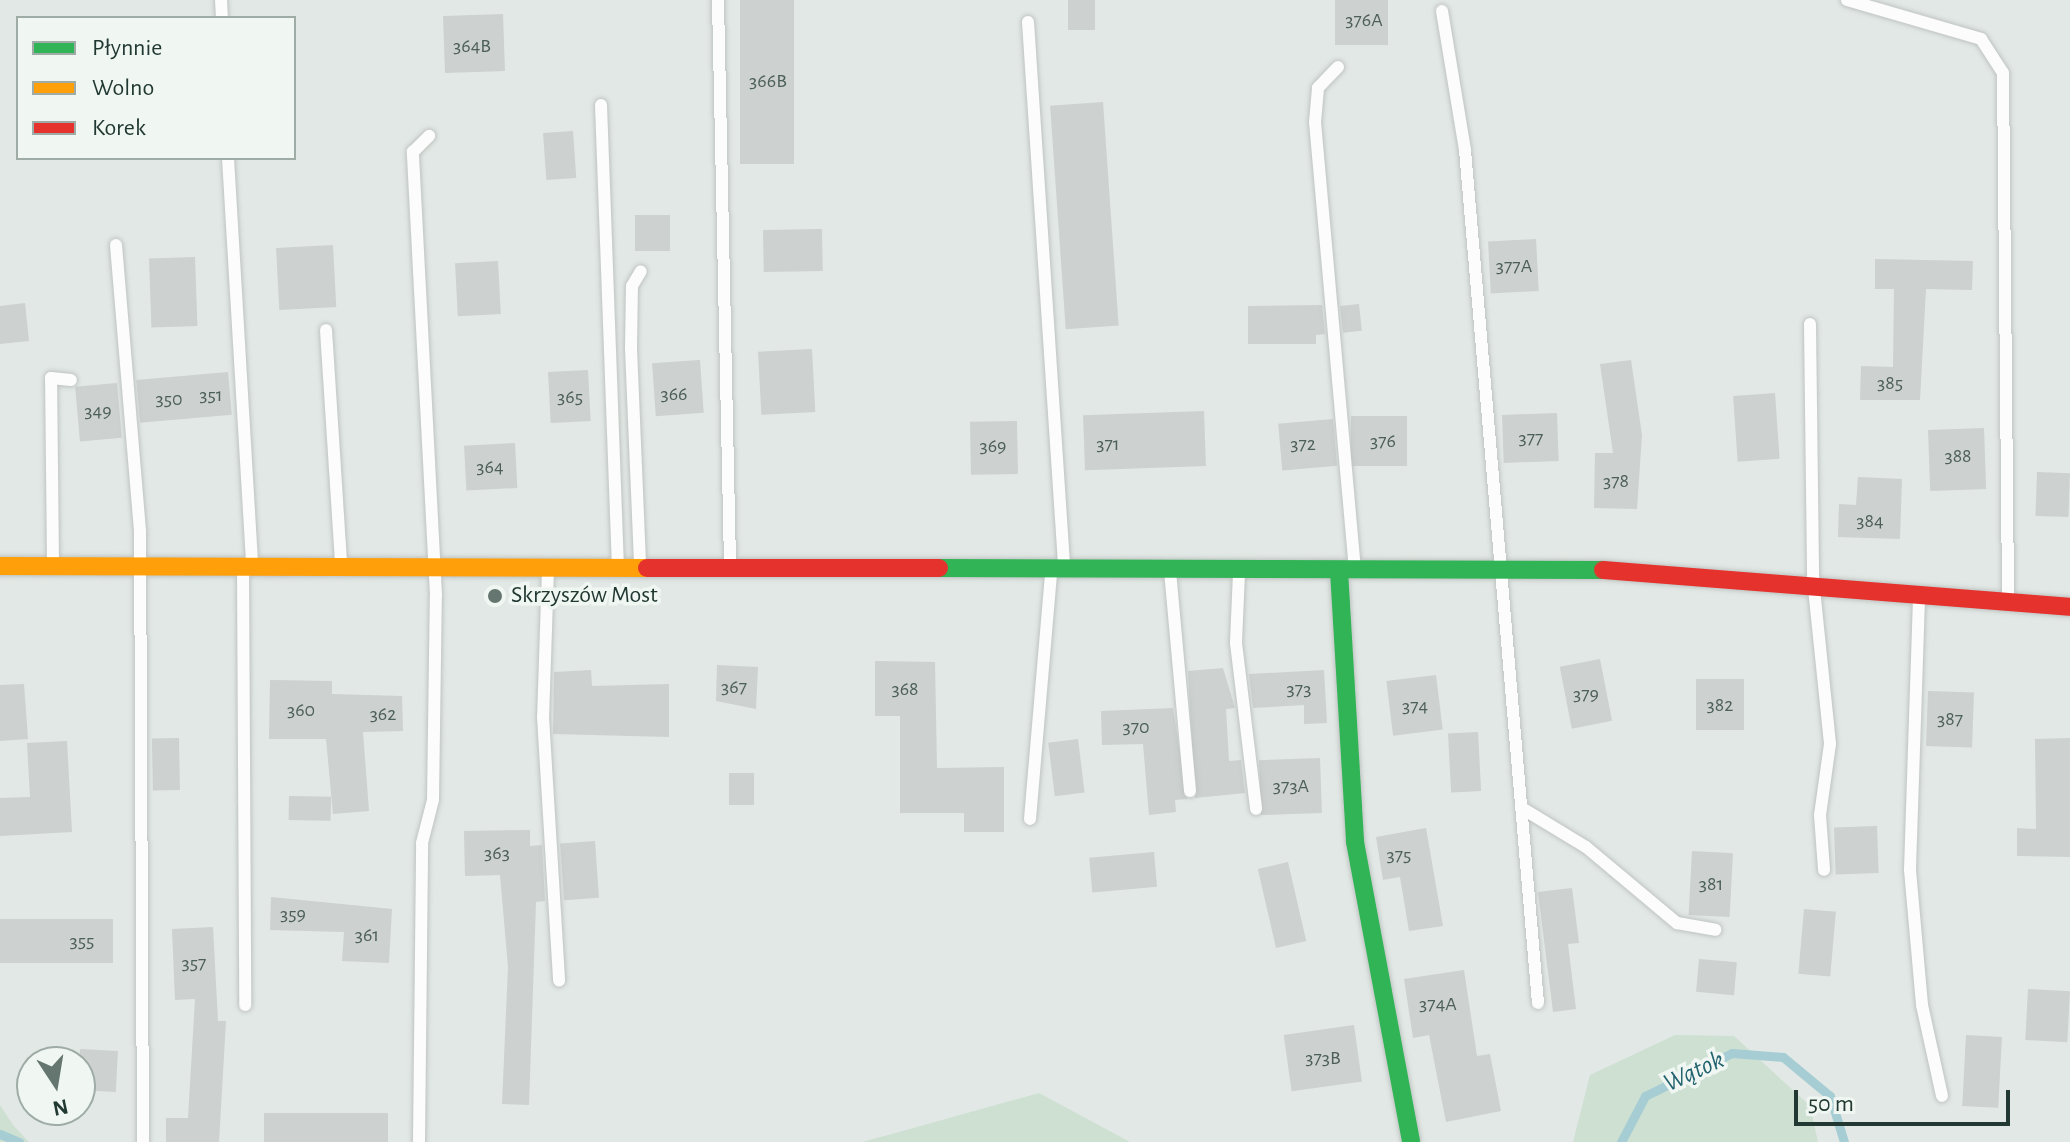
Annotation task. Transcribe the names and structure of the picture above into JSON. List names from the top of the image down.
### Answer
{
  "water": ["Wątok"],
  "places": ["Skrzyszów Most"],
  "house_numbers": [
    "376A",
    "364B",
    "366B",
    "377A",
    "385",
    "366",
    "351",
    "365",
    "350",
    "349",
    "377",
    "376",
    "371",
    "372",
    "369",
    "388",
    "364",
    "378",
    "384",
    "367",
    "368",
    "373",
    "379",
    "382",
    "374",
    "360",
    "362",
    "387",
    "370",
    "373A",
    "363",
    "375",
    "381",
    "359",
    "361",
    "355",
    "357",
    "374A",
    "373B"
  ],
  "legend": ["Płynnie", "Wolno", "Korek"],
  "scale_bar": "50 m",
  "north": "bottom"
}
